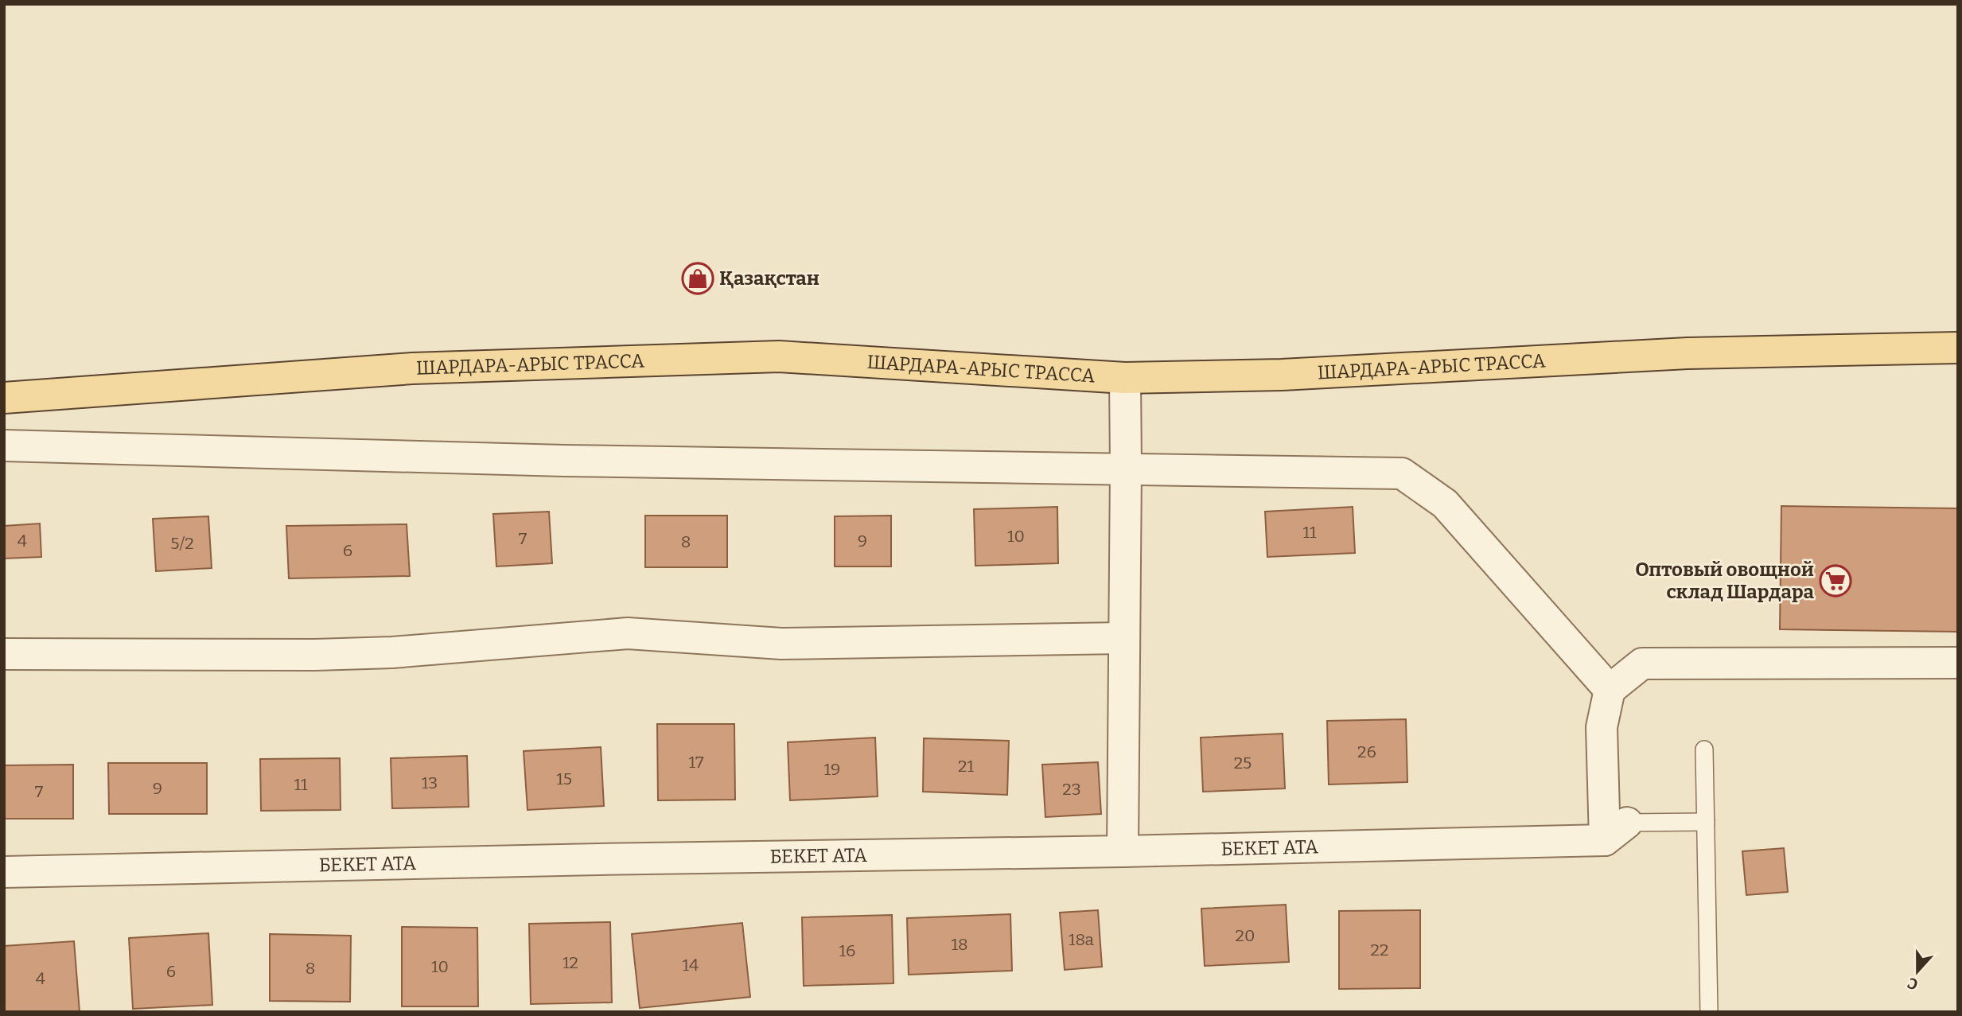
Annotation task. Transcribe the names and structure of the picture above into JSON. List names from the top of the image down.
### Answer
{
  "streets": {
    "main road": ["ШАРДАРА-АРЫС ТРАССА"],
    "street": ["БЕКЕТ АТА"]
  },
  "places": {
    "shop": ["Қазақстан"],
    "supermarket": ["Оптовый овощной склад Шардара"]
  },
  "house_numbers": [
    "11",
    "10",
    "7",
    "4",
    "9",
    "8",
    "5/2",
    "6",
    "26",
    "17",
    "25",
    "21",
    "19",
    "15",
    "13",
    "11",
    "9",
    "23",
    "7",
    "20",
    "18а",
    "18",
    "22",
    "16",
    "12",
    "14",
    "10",
    "8",
    "6",
    "4"
  ],
  "north": "bottom"
}
